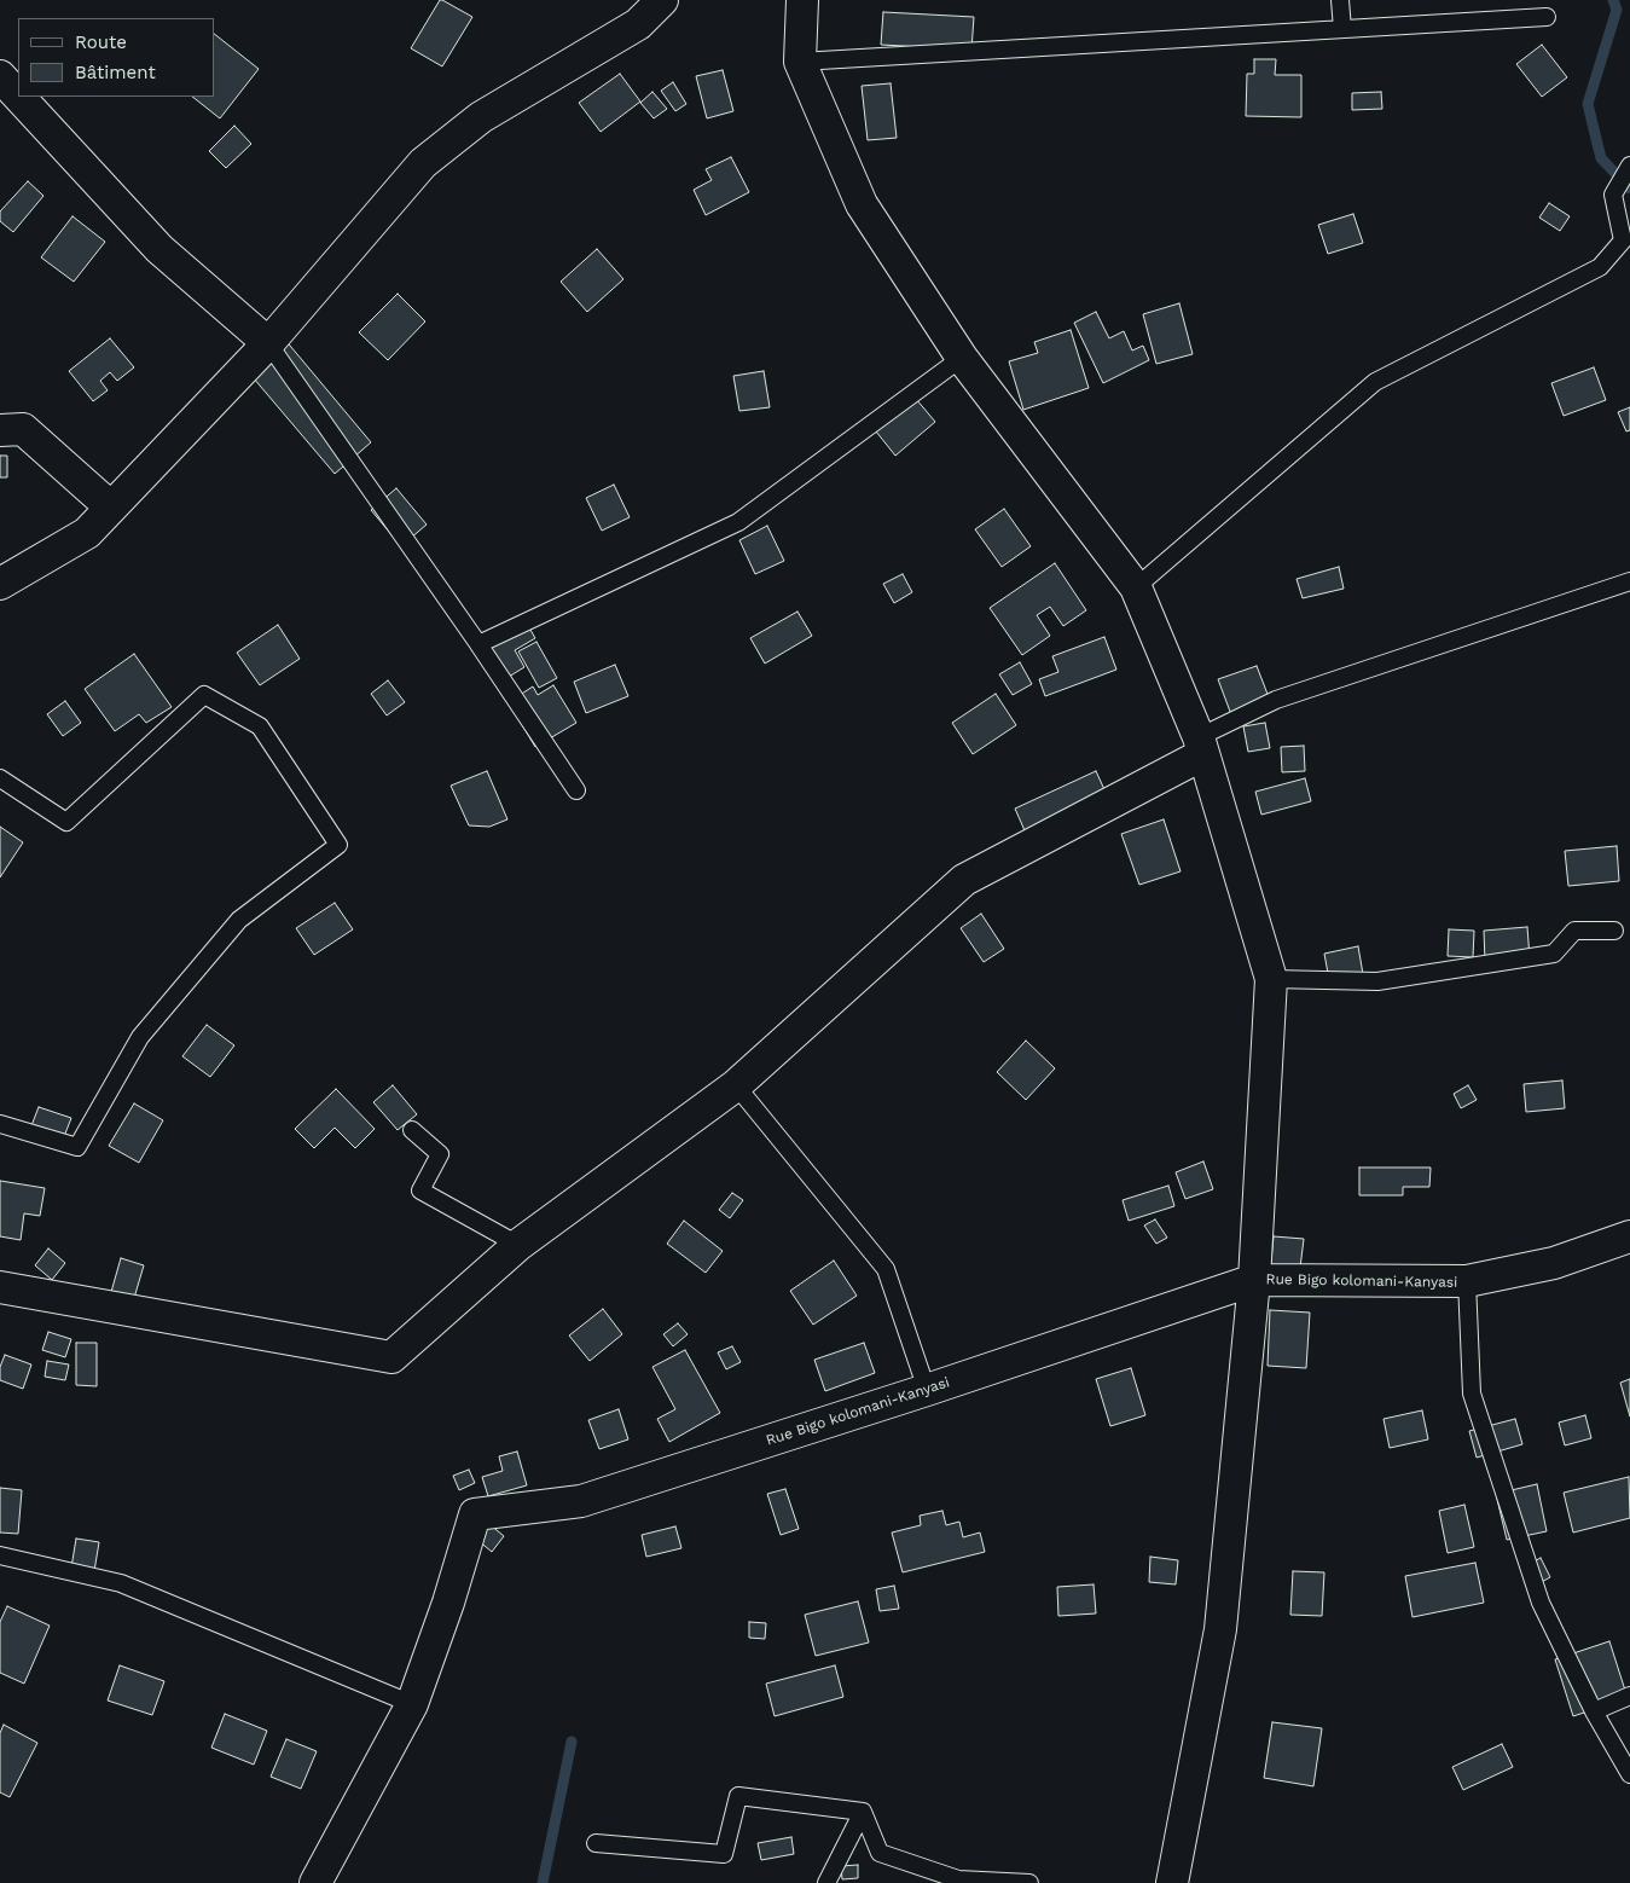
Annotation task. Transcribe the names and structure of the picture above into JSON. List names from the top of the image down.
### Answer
{
  "streets": {
    "street": ["Rue Bigo kolomani-Kanyasi"]
  },
  "legend": ["Route", "Bâtiment"]
}
